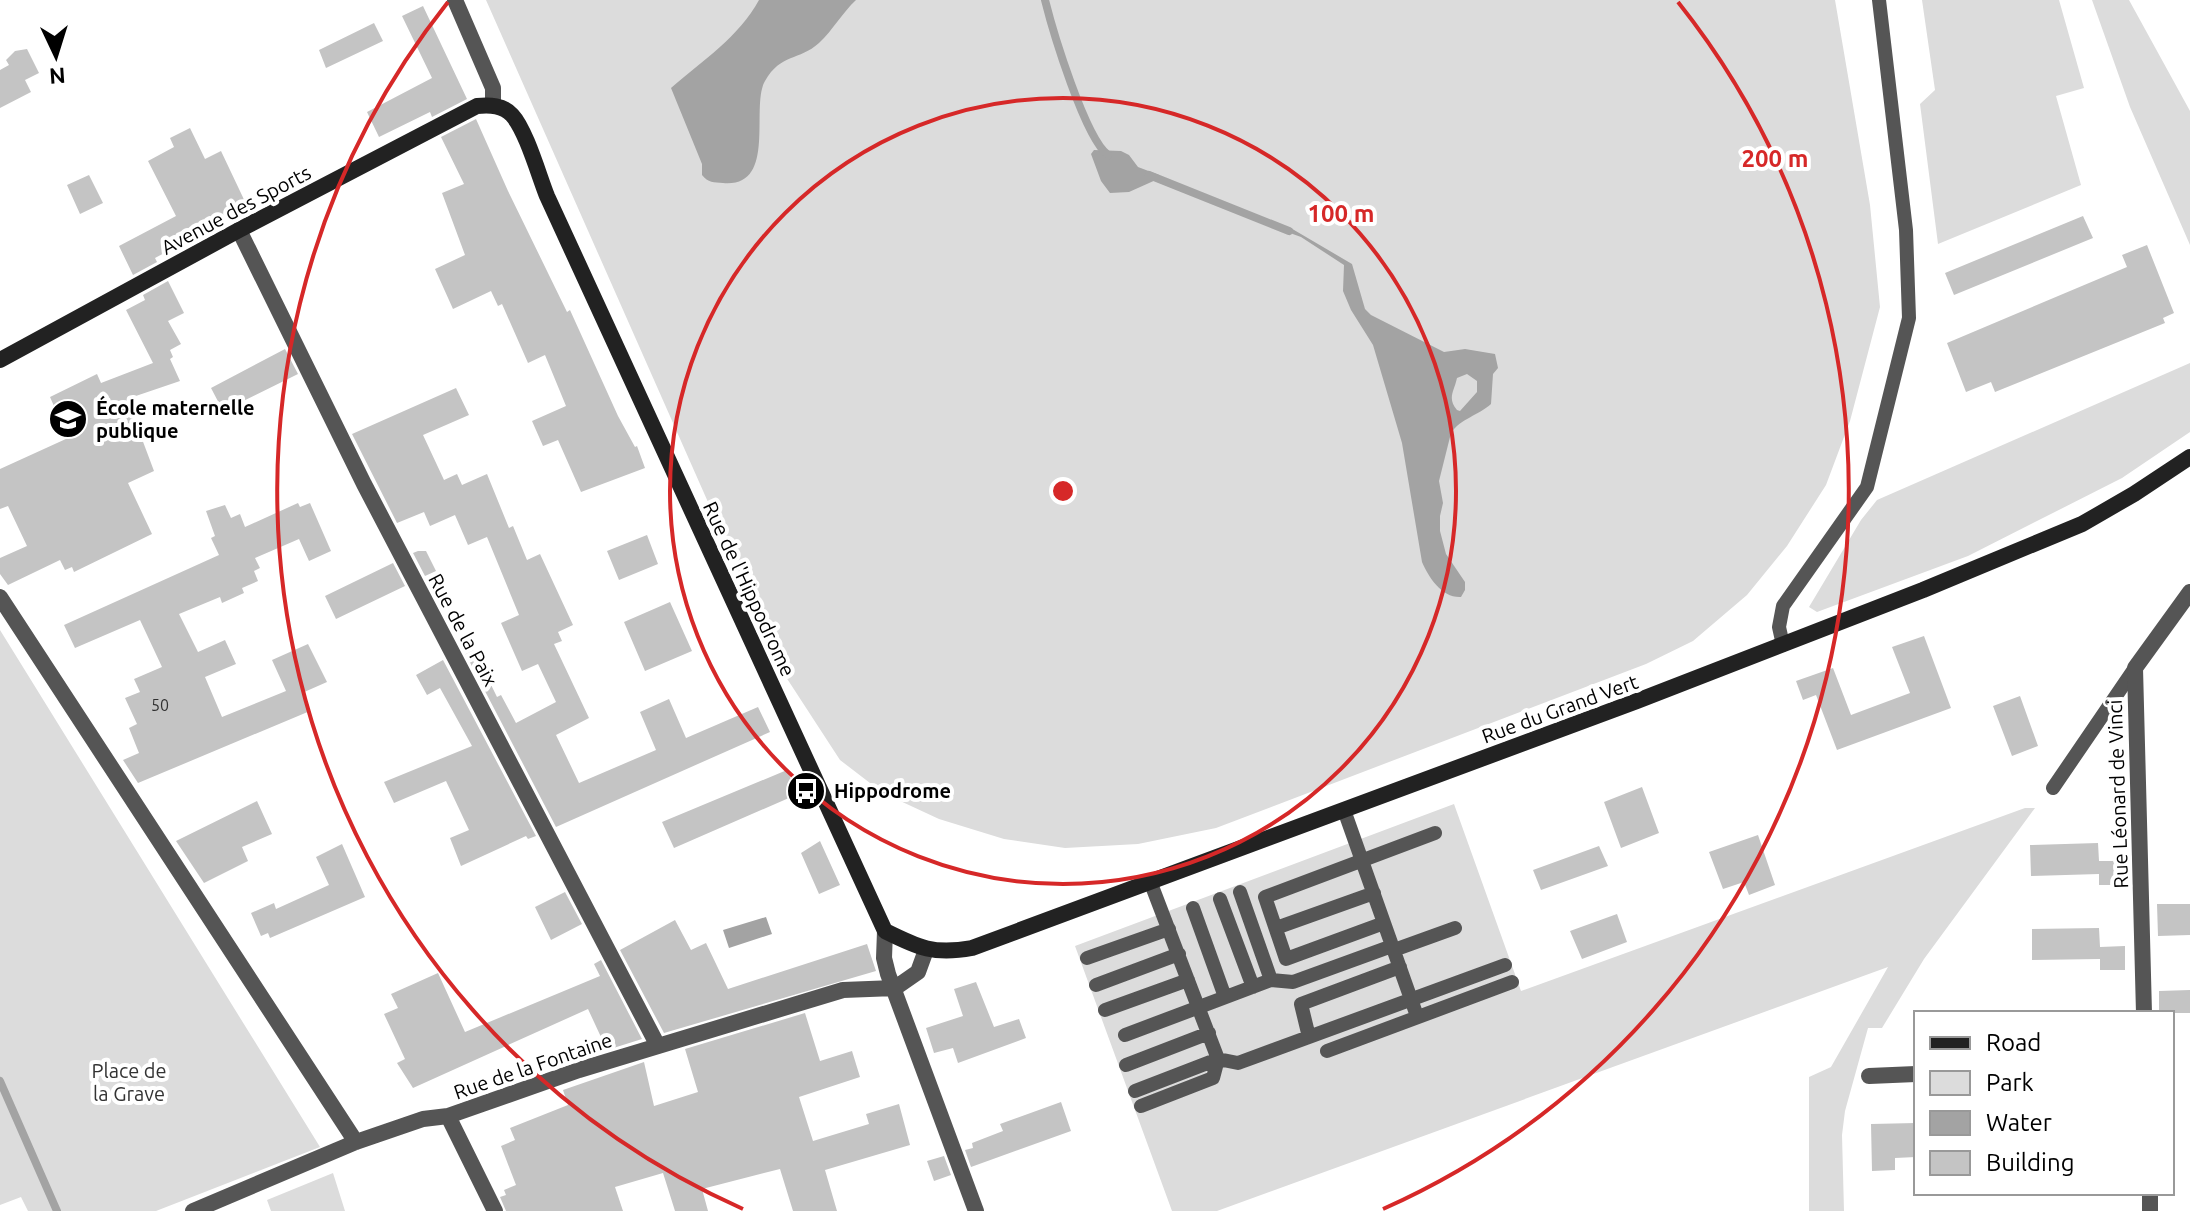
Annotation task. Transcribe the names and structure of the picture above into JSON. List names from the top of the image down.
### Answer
{
  "streets": {
    "main road": ["Avenue des Sports", "Rue de l'Hippodrome", "Rue du Grand Vert"],
    "street": ["Rue de la Paix", "Rue Léonard de Vinci", "Rue de la Fontaine"]
  },
  "crossings": [
    ["Avenue des Sports", "Rue de l'Hippodrome"],
    ["Avenue des Sports", "Rue de la Paix"],
    ["Rue de l'Hippodrome", "Rue du Grand Vert"],
    ["Rue de l'Hippodrome", "Rue de la Fontaine"],
    ["Rue de la Paix", "Rue de la Fontaine"]
  ],
  "parks": ["Place de la Grave"],
  "places": {
    "school or university": ["École maternelle publique"],
    "bus stop": ["Hippodrome"]
  },
  "house_numbers": ["50"],
  "legend": [
    "Road",
    "Park",
    "Water",
    "Building"
  ],
  "north": "bottom",
  "rings": ["200 m", "100 m"]
}
